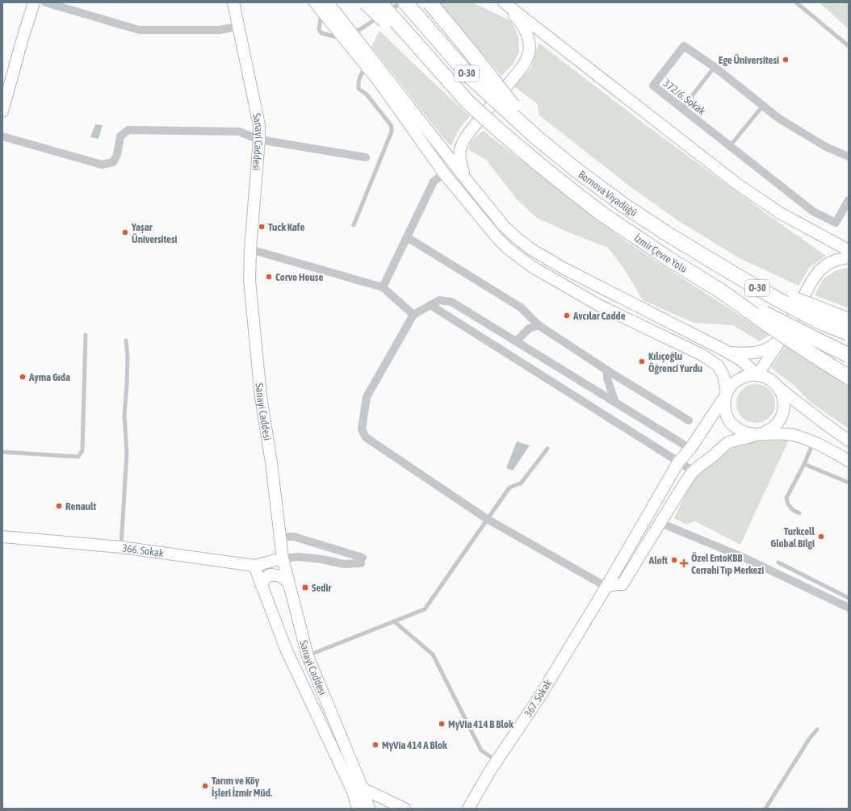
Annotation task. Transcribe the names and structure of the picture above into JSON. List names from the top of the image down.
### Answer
{
  "streets": {
    "highway": ["O-30", "Bornova Viyadüğü", "İzmir Çevre Yolu"],
    "street": [
      "372/6. Sokak",
      "Sanayi Caddesi",
      "366. Sokak",
      "367. Sokak"
    ]
  },
  "crossings": [
    ["O-30", "Bornova Viyadüğü"],
    ["O-30", "İzmir Çevre Yolu"],
    ["Sanayi Caddesi", "366. Sokak"],
    ["Bornova Viyadüğü", "İzmir Çevre Yolu"]
  ],
  "places": {
    "other": [
      "Ege Üniversitesi",
      "Tuck Kafe",
      "Yaşar Üniversitesi",
      "Corvo House",
      "Avcılar Cadde",
      "Kılıçoğlu Öğrenci Yurdu",
      "Ayma Gıda",
      "Renault",
      "Turkcell Global Bilgi",
      "Aloft",
      "MyVia 414 B Blok",
      "MyVia 414 A Blok",
      "Tarım ve Köy İşleri İzmir Müd."
    ],
    "health": ["Özel EntoKBB Cerrahi Tıp Merkezi"],
    "transit": ["Sedir"]
  }
}
